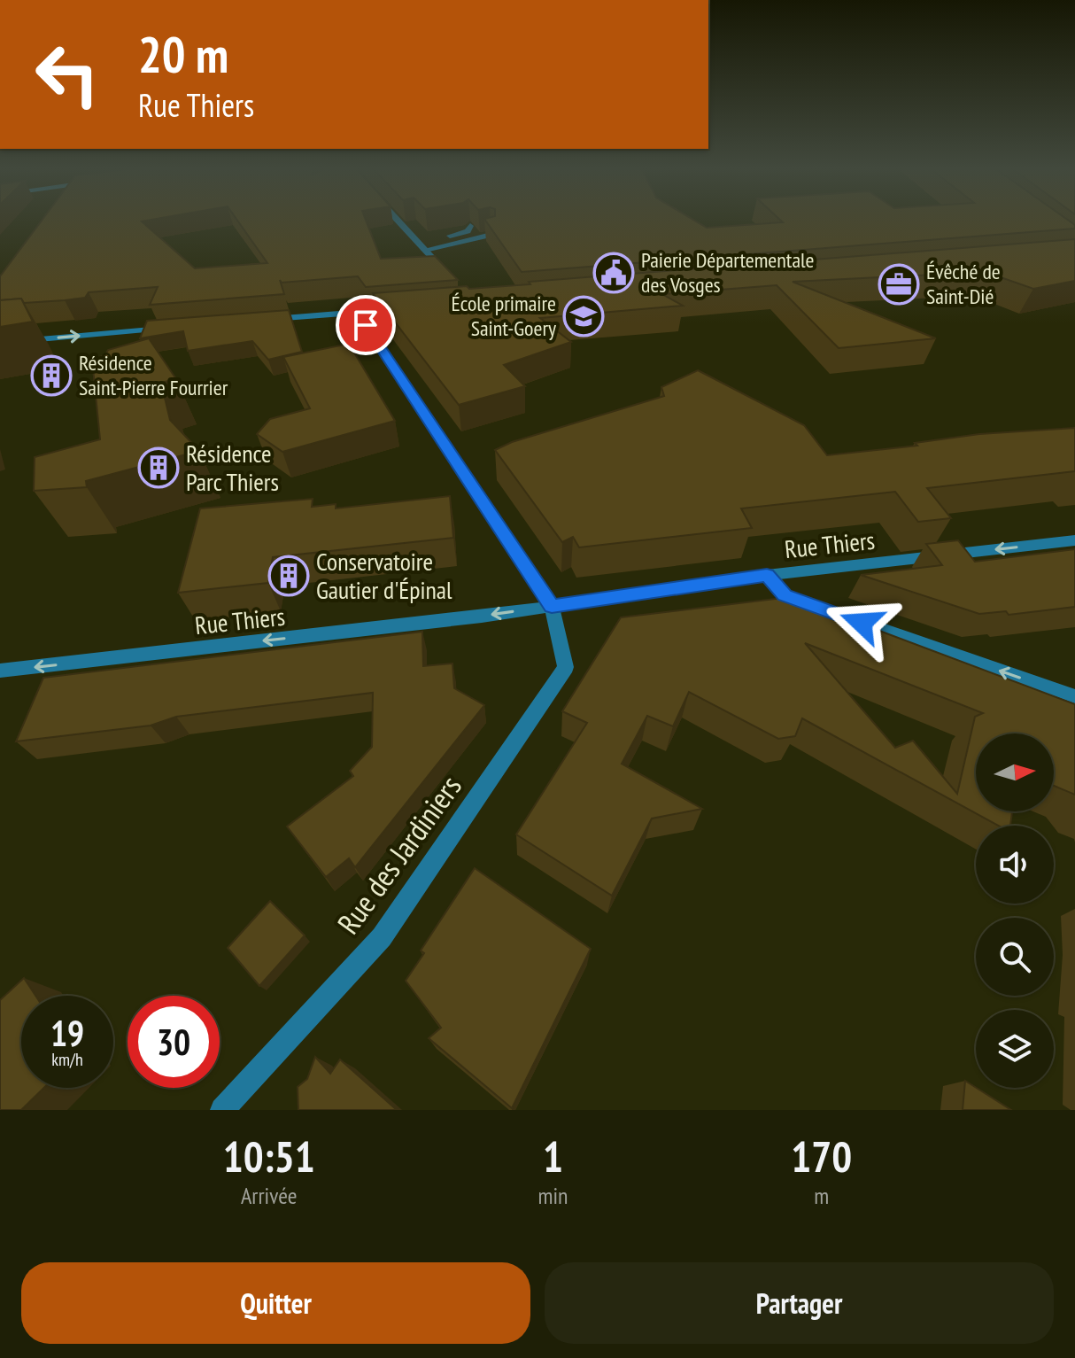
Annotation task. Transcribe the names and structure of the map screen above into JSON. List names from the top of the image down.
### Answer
{
  "streets": {
    "street": ["Rue Thiers", "Rue des Jardiniers"]
  },
  "crossings": [
    ["Rue Thiers", "Rue des Jardiniers"]
  ],
  "one_way": ["Rue Thiers"],
  "places": {
    "public building": ["Paierie Départementale des Vosges"],
    "office": ["Évêché de Saint-Dié"],
    "school or university": ["École primaire Saint-Goery"],
    "building": ["Résidence Saint-Pierre Fourrier", "Résidence Parc Thiers", "Conservatoire Gautier d'Épinal"]
  },
  "north": "right",
  "page": {
    "turn": ["20 m", "Rue Thiers"],
    "speed": "19 km/h",
    "limit": "30",
    "eta": [
      "10:51",
      "Arrivée",
      "1",
      "min",
      "170",
      "m"
    ],
    "buttons": ["Quitter", "Partager"]
  }
}
